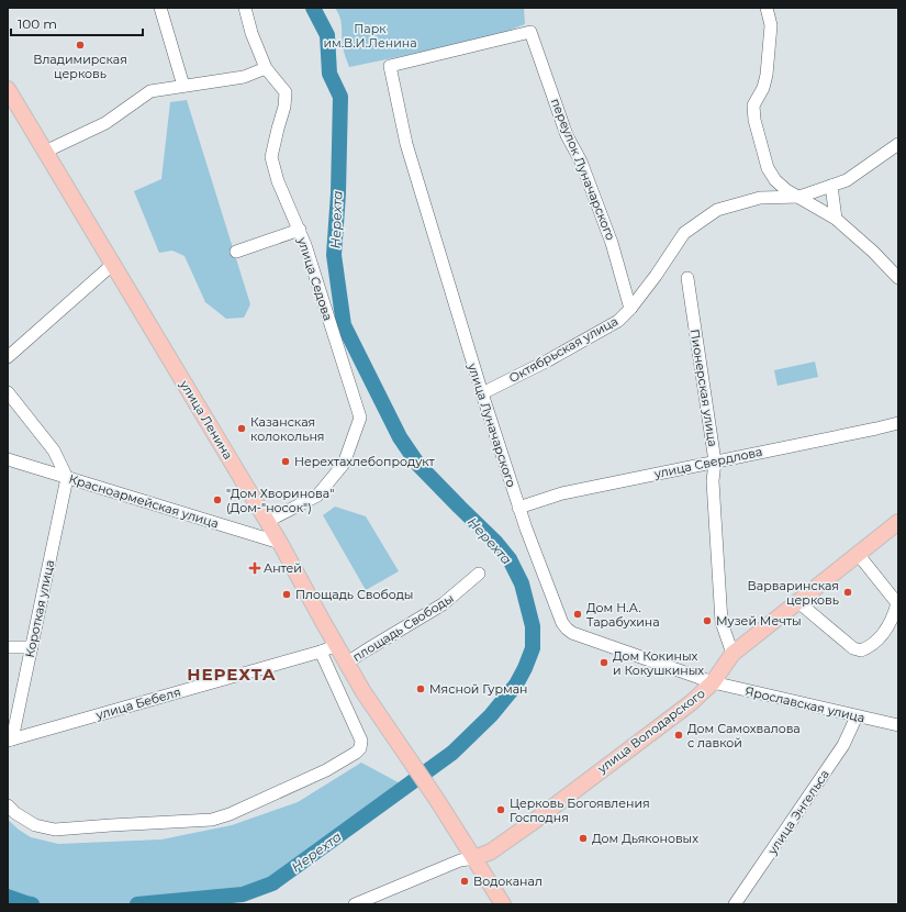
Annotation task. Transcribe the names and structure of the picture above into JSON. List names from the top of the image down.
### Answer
{
  "streets": {
    "main road": ["улица Ленина", "улица Володарского"],
    "street": [
      "переулок Луначарского",
      "улица Седова",
      "Октябрьская улица",
      "Пионерская улица",
      "улица Луначарского",
      "улица Свердлова",
      "Красноармейская улица",
      "Короткая улица",
      "площадь Свободы",
      "улица Бебеля",
      "Ярославская улица",
      "улица Энгельса"
    ]
  },
  "crossings": [
    ["переулок Луначарского", "Октябрьская улица"],
    ["переулок Луначарского", "улица Луначарского"],
    ["улица Седова", "улица Ленина"],
    ["Октябрьская улица", "улица Луначарского"],
    ["Пионерская улица", "улица Свердлова"],
    ["Пионерская улица", "улица Володарского"],
    ["улица Ленина", "Красноармейская улица"],
    ["улица Ленина", "площадь Свободы"],
    ["улица Ленина", "улица Бебеля"],
    ["улица Ленина", "улица Володарского"],
    ["улица Луначарского", "улица Свердлова"],
    ["улица Луначарского", "Ярославская улица"],
    ["улица Луначарского", "улица Володарского"],
    ["Красноармейская улица", "Короткая улица"],
    ["Короткая улица", "улица Бебеля"],
    ["Ярославская улица", "улица Володарского"],
    ["Ярославская улица", "улица Энгельса"]
  ],
  "districts": ["НЕРЕХТА"],
  "water": ["Нерехта"],
  "parks": ["Парк им.В.И.Ленина"],
  "places": {
    "other": [
      "Владимирская церковь",
      "Казанская колокольня",
      "Нерехтахлебопродукт",
      "\"Дом Хворинова\" (Дом-\"носок\")",
      "Варваринская церковь",
      "Площадь Свободы",
      "Дом Н.А. Тарабухина",
      "Музей Мечты",
      "Дом Кокиных и Кокушкиных",
      "Мясной Гурман",
      "Дом Самохвалова с лавкой",
      "Церковь Богоявления Господня",
      "Дом Дьяконовых",
      "Водоканал"
    ],
    "health": ["Антей"]
  },
  "scale_bar": "100 m"
}
